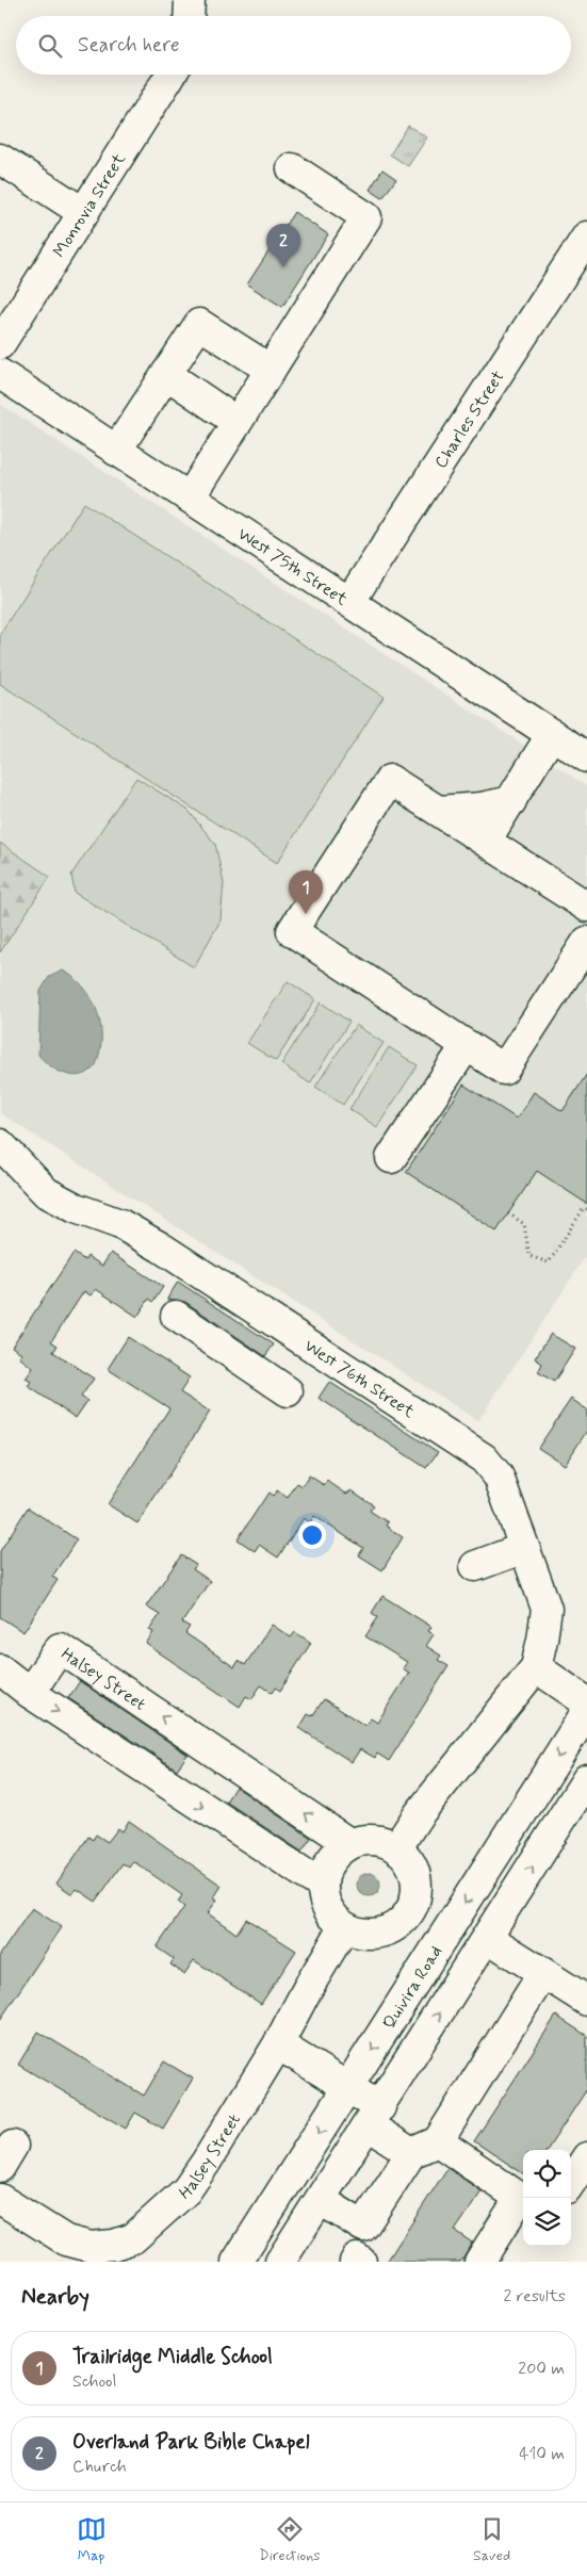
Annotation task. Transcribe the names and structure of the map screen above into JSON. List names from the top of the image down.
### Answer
{
  "streets": {
    "street": [
      "Monrovia Street",
      "Charles Street",
      "West 75th Street",
      "West 76th Street",
      "Halsey Street",
      "Quivira Road"
    ]
  },
  "crossings": [
    ["Charles Street", "West 75th Street"]
  ],
  "page": {
    "search": "Search here",
    "pins": ["2", "1"],
    "heading": ["Nearby", "2 results"],
    "list": [
      {
        "mark": "1",
        "name": "Trailridge Middle School",
        "note": "School",
        "value": "200 m"
      },
      {
        "mark": "2",
        "name": "Overland Park Bible Chapel",
        "note": "Church",
        "value": "410 m"
      }
    ],
    "nav": ["Map", "Directions", "Saved"]
  }
}
